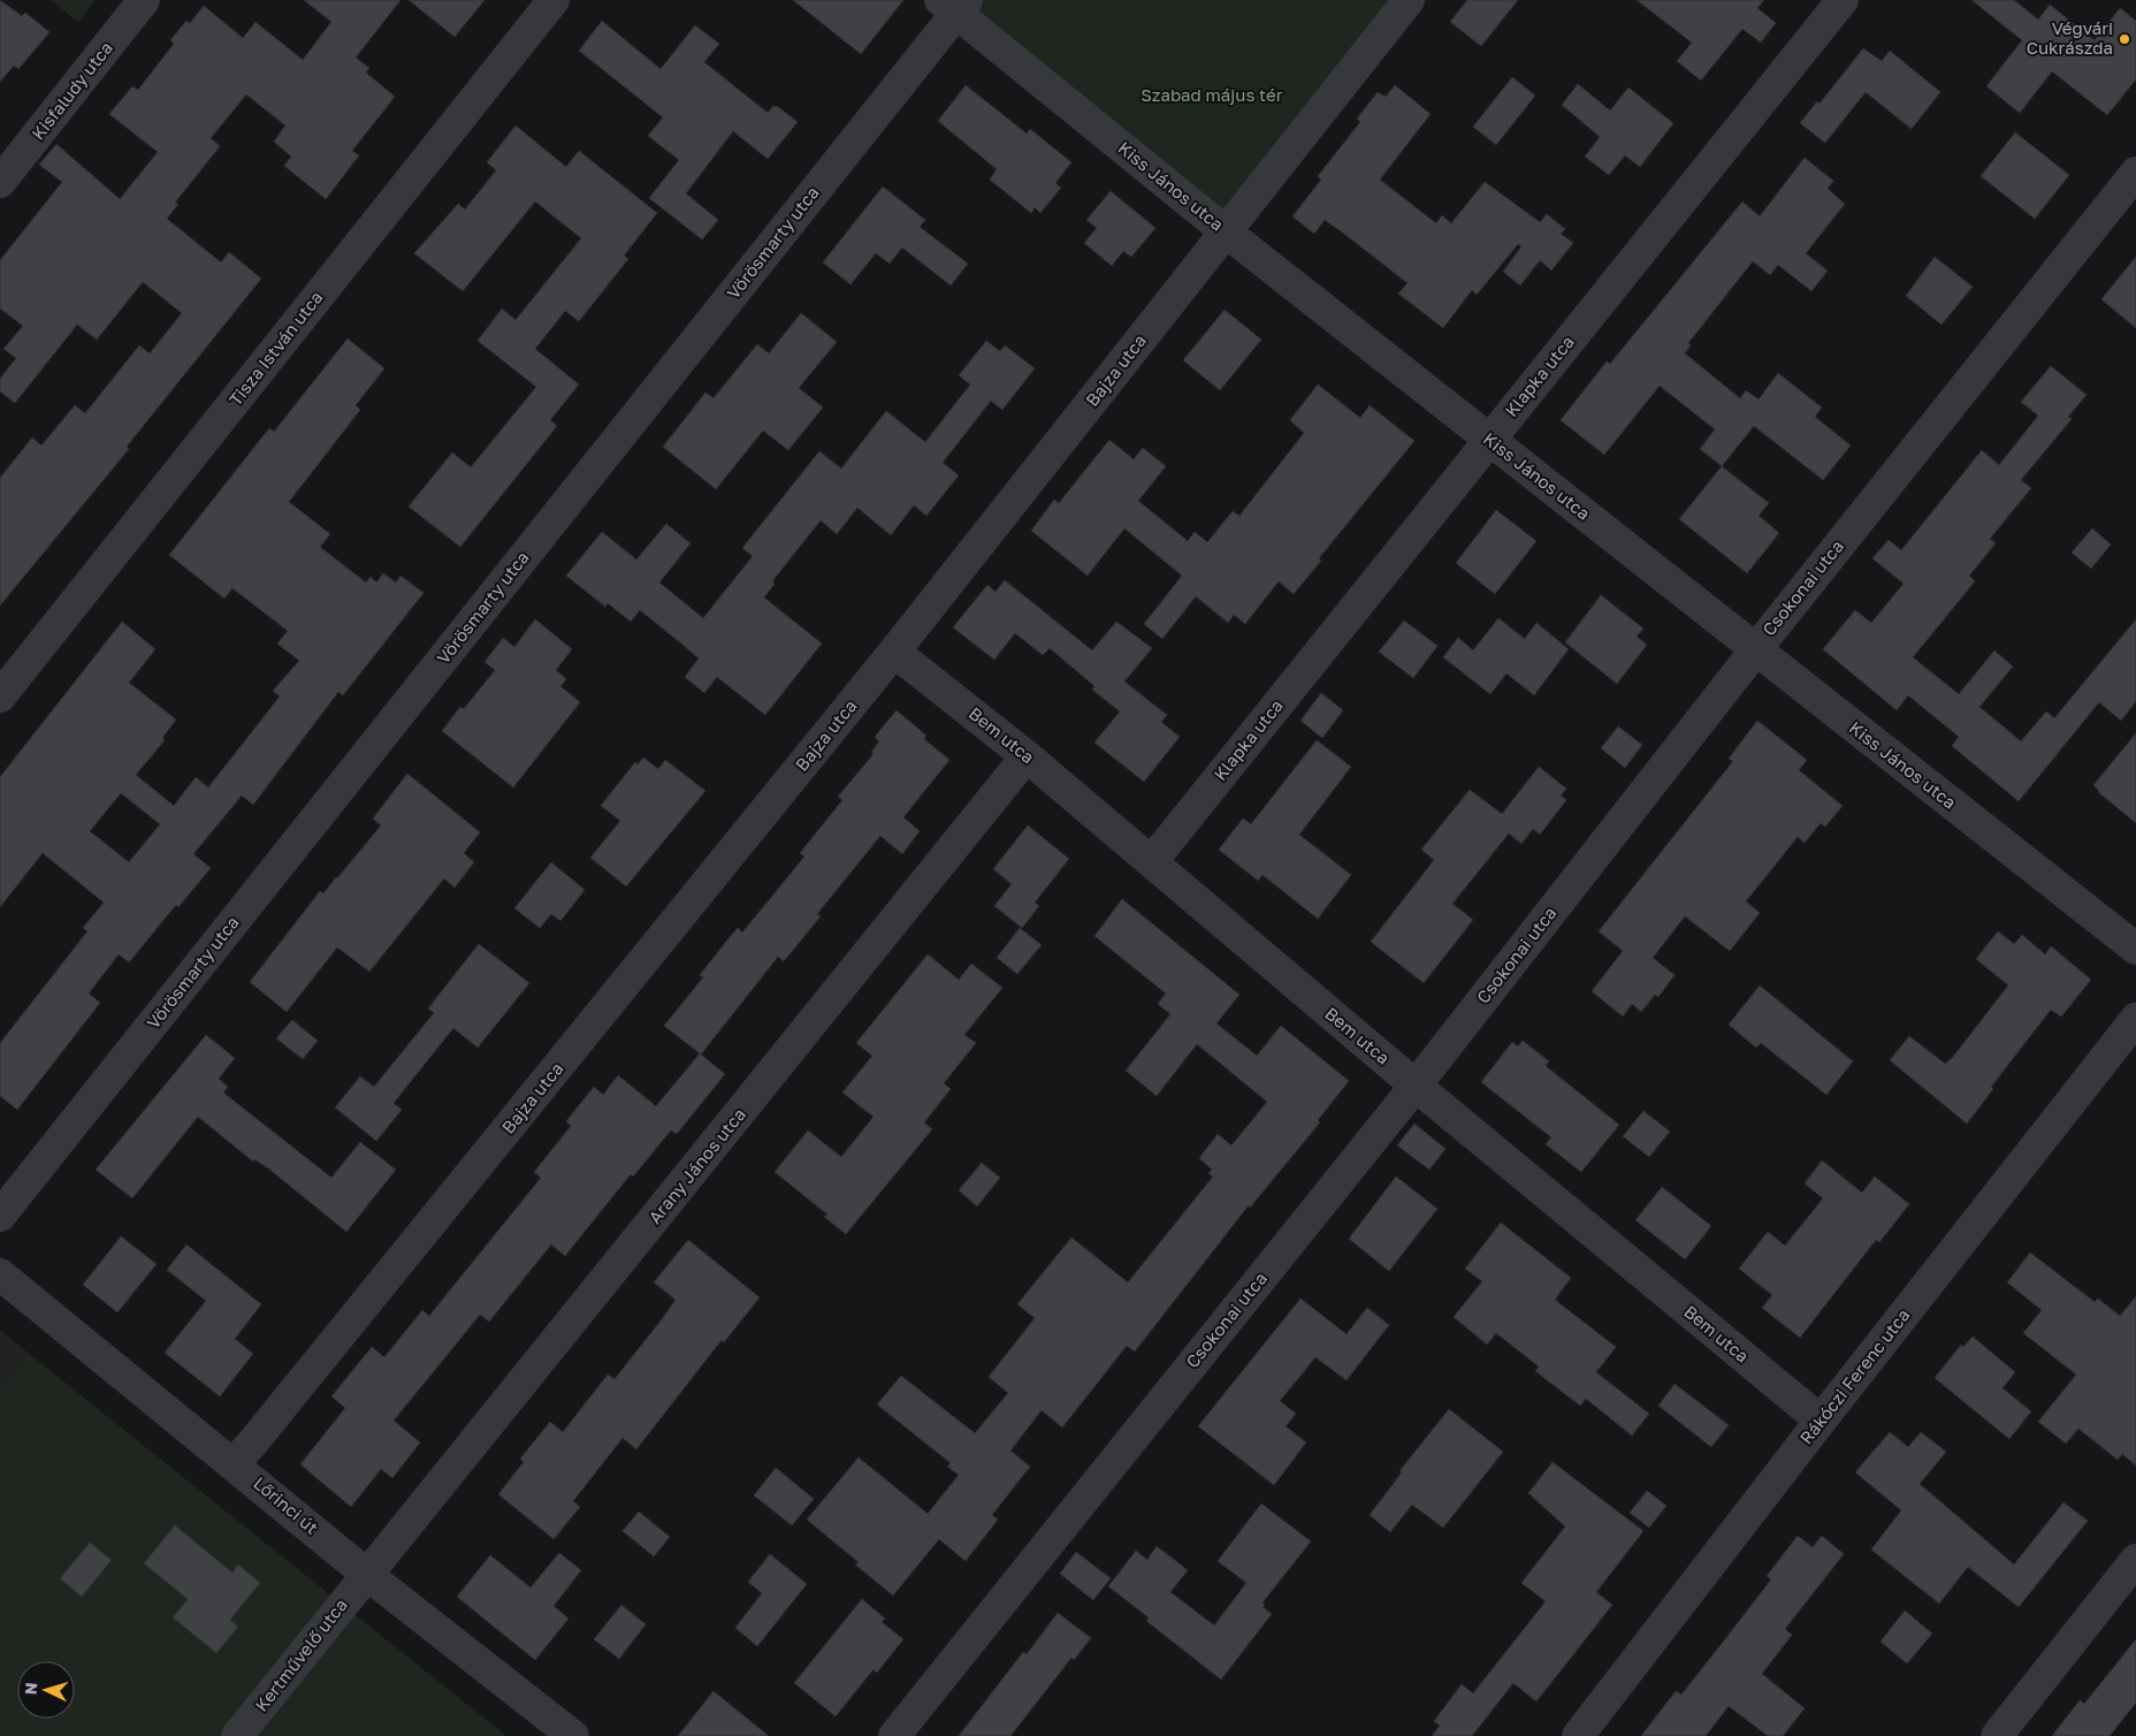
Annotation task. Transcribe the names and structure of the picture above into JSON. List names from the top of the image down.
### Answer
{
  "streets": {
    "street": [
      "Kisfaludy utca",
      "Kiss János utca",
      "Vörösmarty utca",
      "Tisza István utca",
      "Bajza utca",
      "Klapka utca",
      "Csokonai utca",
      "Bem utca",
      "Arany János utca",
      "Rákóczi Ferenc utca",
      "Lőrinci út",
      "Kertművelő utca"
    ]
  },
  "crossings": [
    ["Kiss János utca", "Vörösmarty utca"],
    ["Kiss János utca", "Bajza utca"],
    ["Kiss János utca", "Klapka utca"],
    ["Kiss János utca", "Csokonai utca"],
    ["Bajza utca", "Bem utca"],
    ["Bajza utca", "Lőrinci út"],
    ["Klapka utca", "Bem utca"],
    ["Csokonai utca", "Bem utca"],
    ["Bem utca", "Arany János utca"],
    ["Bem utca", "Rákóczi Ferenc utca"],
    ["Arany János utca", "Lőrinci út"],
    ["Arany János utca", "Kertművelő utca"],
    ["Lőrinci út", "Kertművelő utca"]
  ],
  "parks": ["Szabad május tér"],
  "places": ["Végvári Cukrászda"],
  "north": "left"
}
